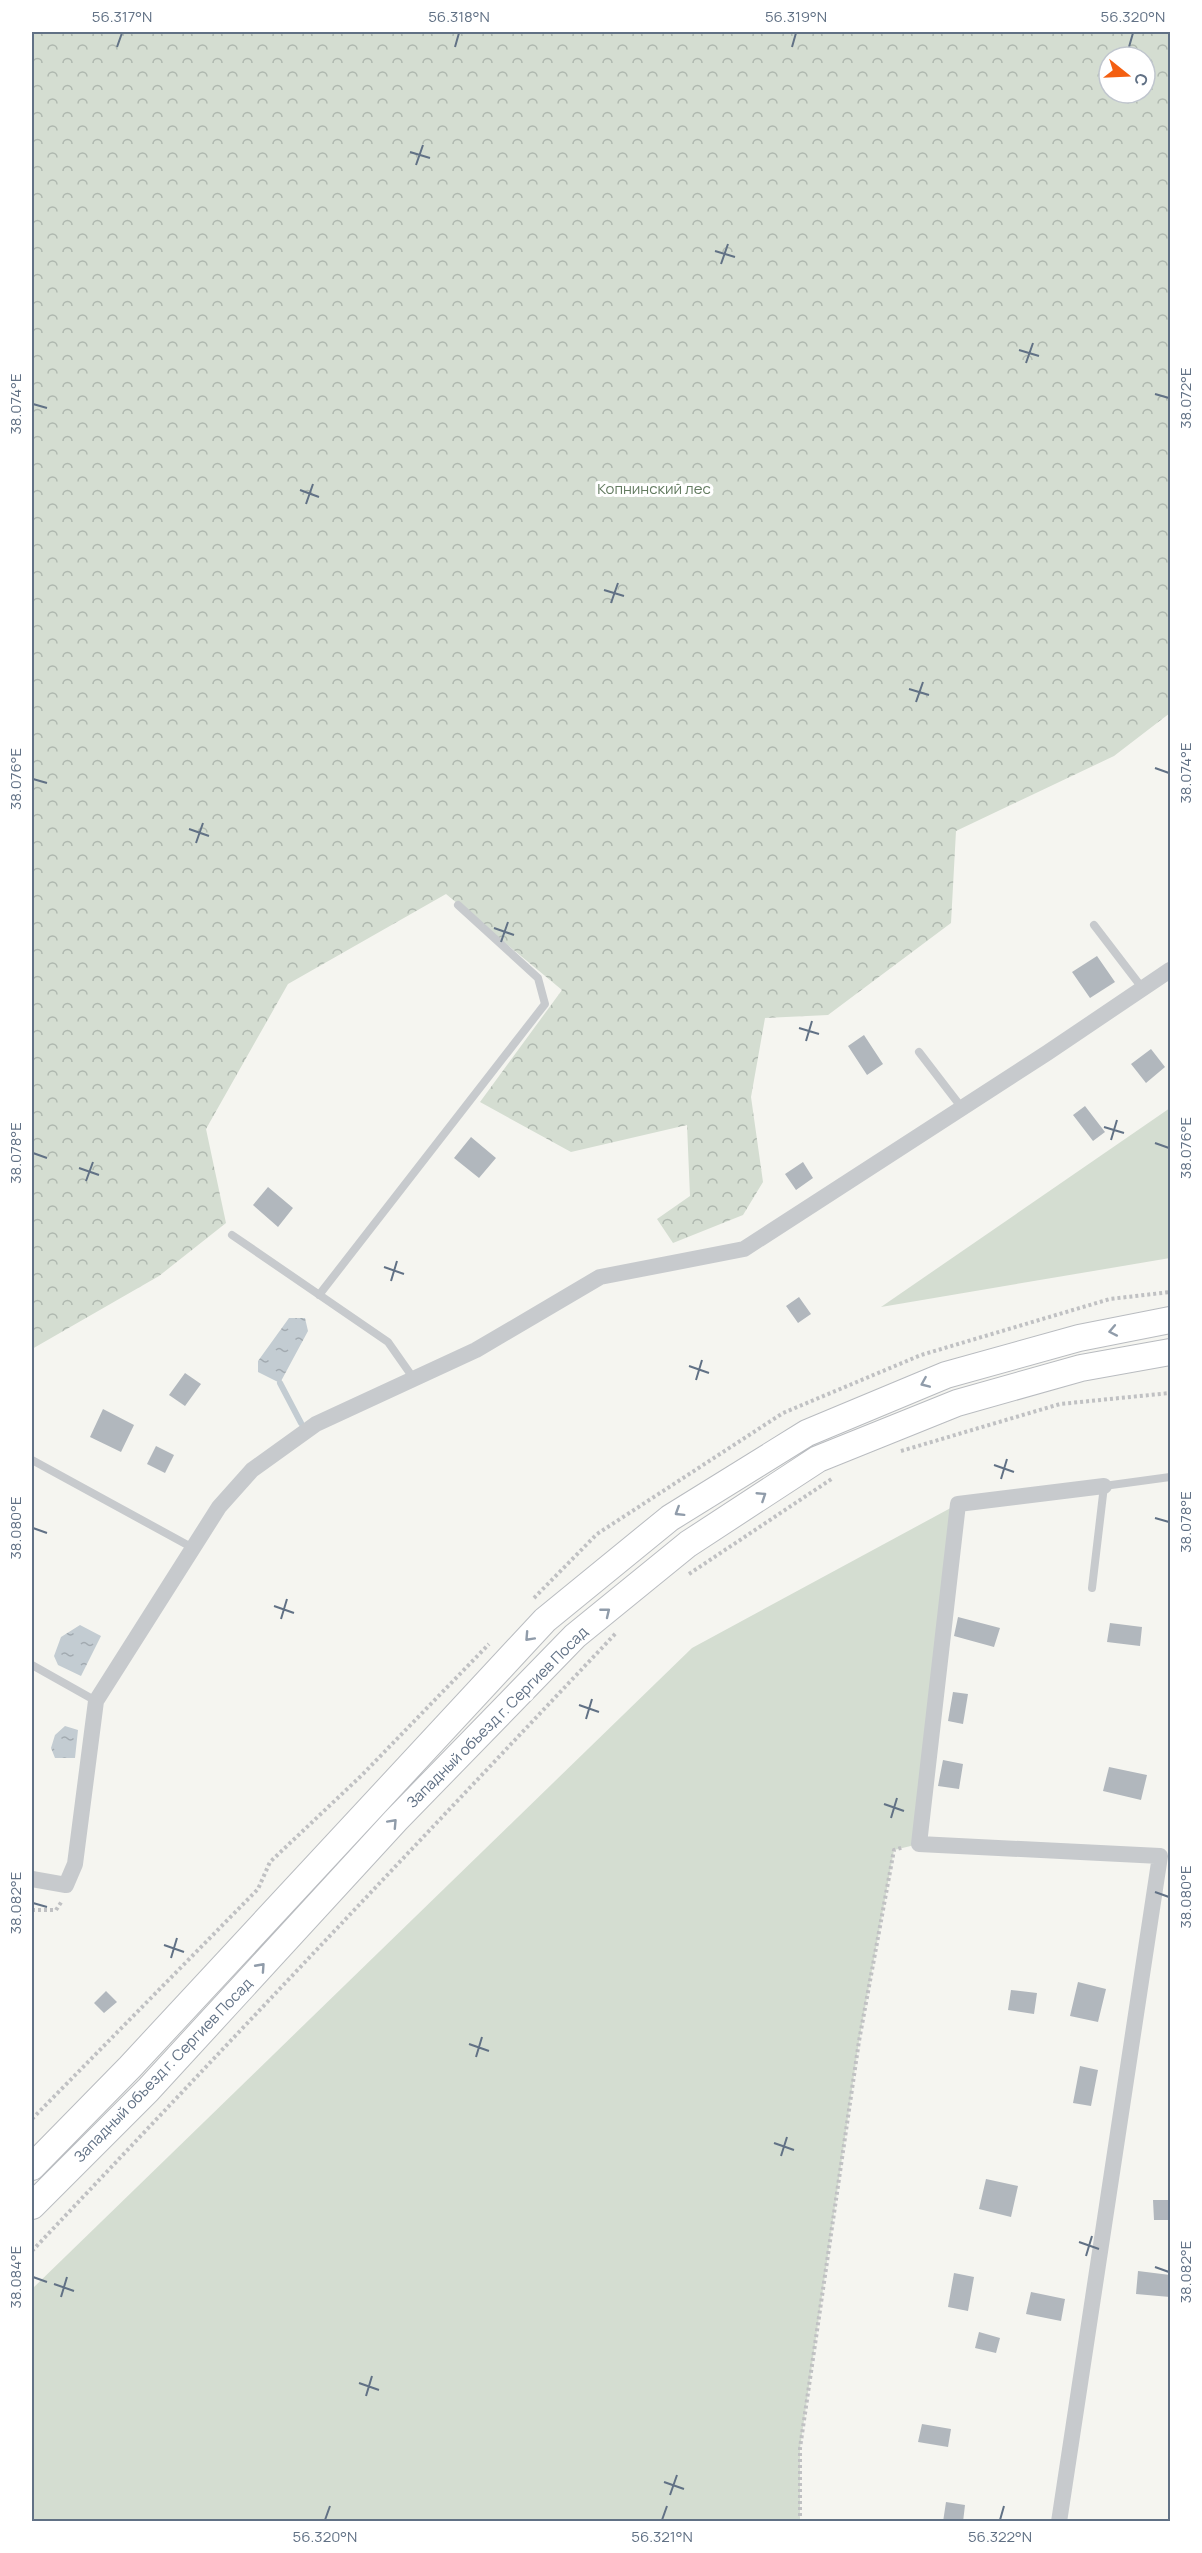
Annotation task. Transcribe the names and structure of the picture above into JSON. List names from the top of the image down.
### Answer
{
  "streets": {
    "main road": ["Западный объезд г. Сергиев Посад"]
  },
  "parks": ["Копнинский лес"],
  "north": "right",
  "coordinates": [
    "56.317°N",
    "56.318°N",
    "56.319°N",
    "56.320°N",
    "38.072°E",
    "38.074°E",
    "38.076°E",
    "38.078°E",
    "38.080°E",
    "38.082°E",
    "38.084°E",
    "56.321°N",
    "56.322°N"
  ]
}
